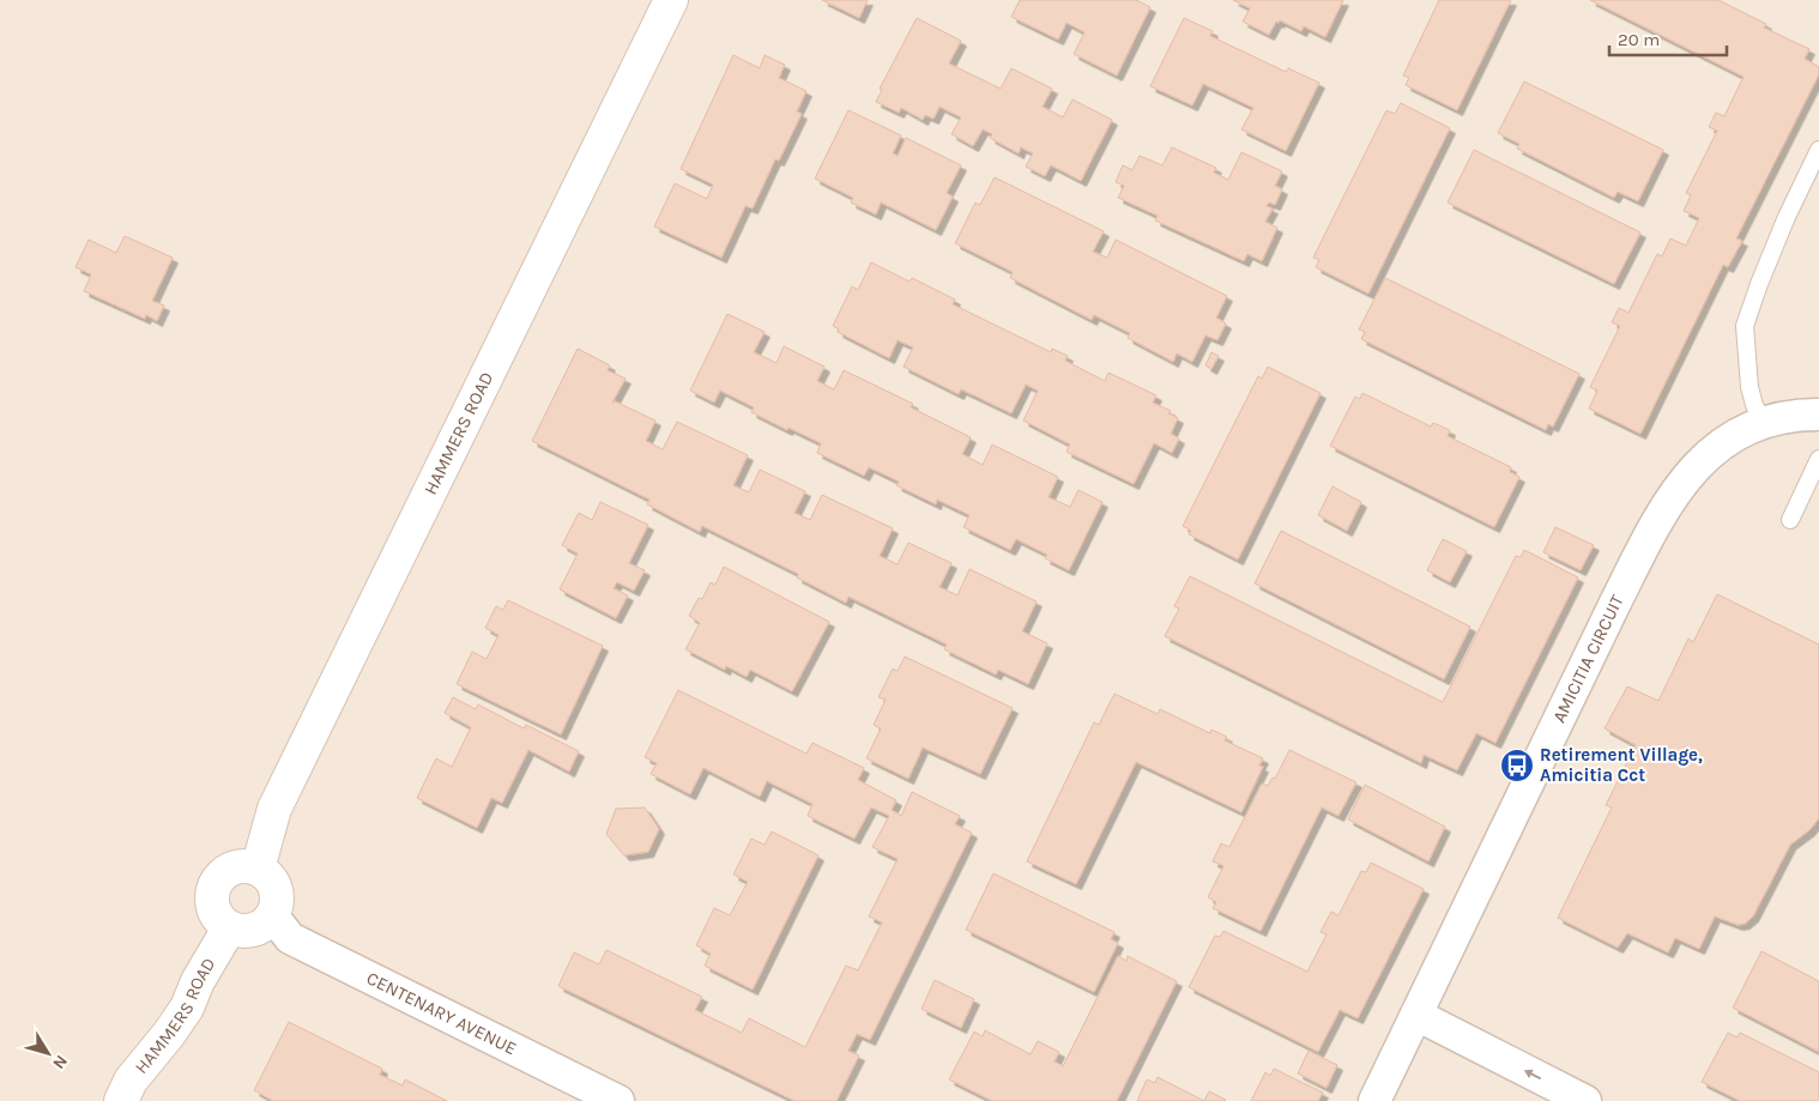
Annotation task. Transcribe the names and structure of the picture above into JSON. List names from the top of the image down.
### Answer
{
  "streets": {
    "street": ["HAMMERS ROAD", "AMICITIA CIRCUIT", "CENTENARY AVENUE"]
  },
  "crossings": [
    ["HAMMERS ROAD", "CENTENARY AVENUE"]
  ],
  "places": {
    "bus stop": ["Retirement Village, Amicitia Cct"]
  },
  "scale_bar": "20 m",
  "north": "bottom right"
}
